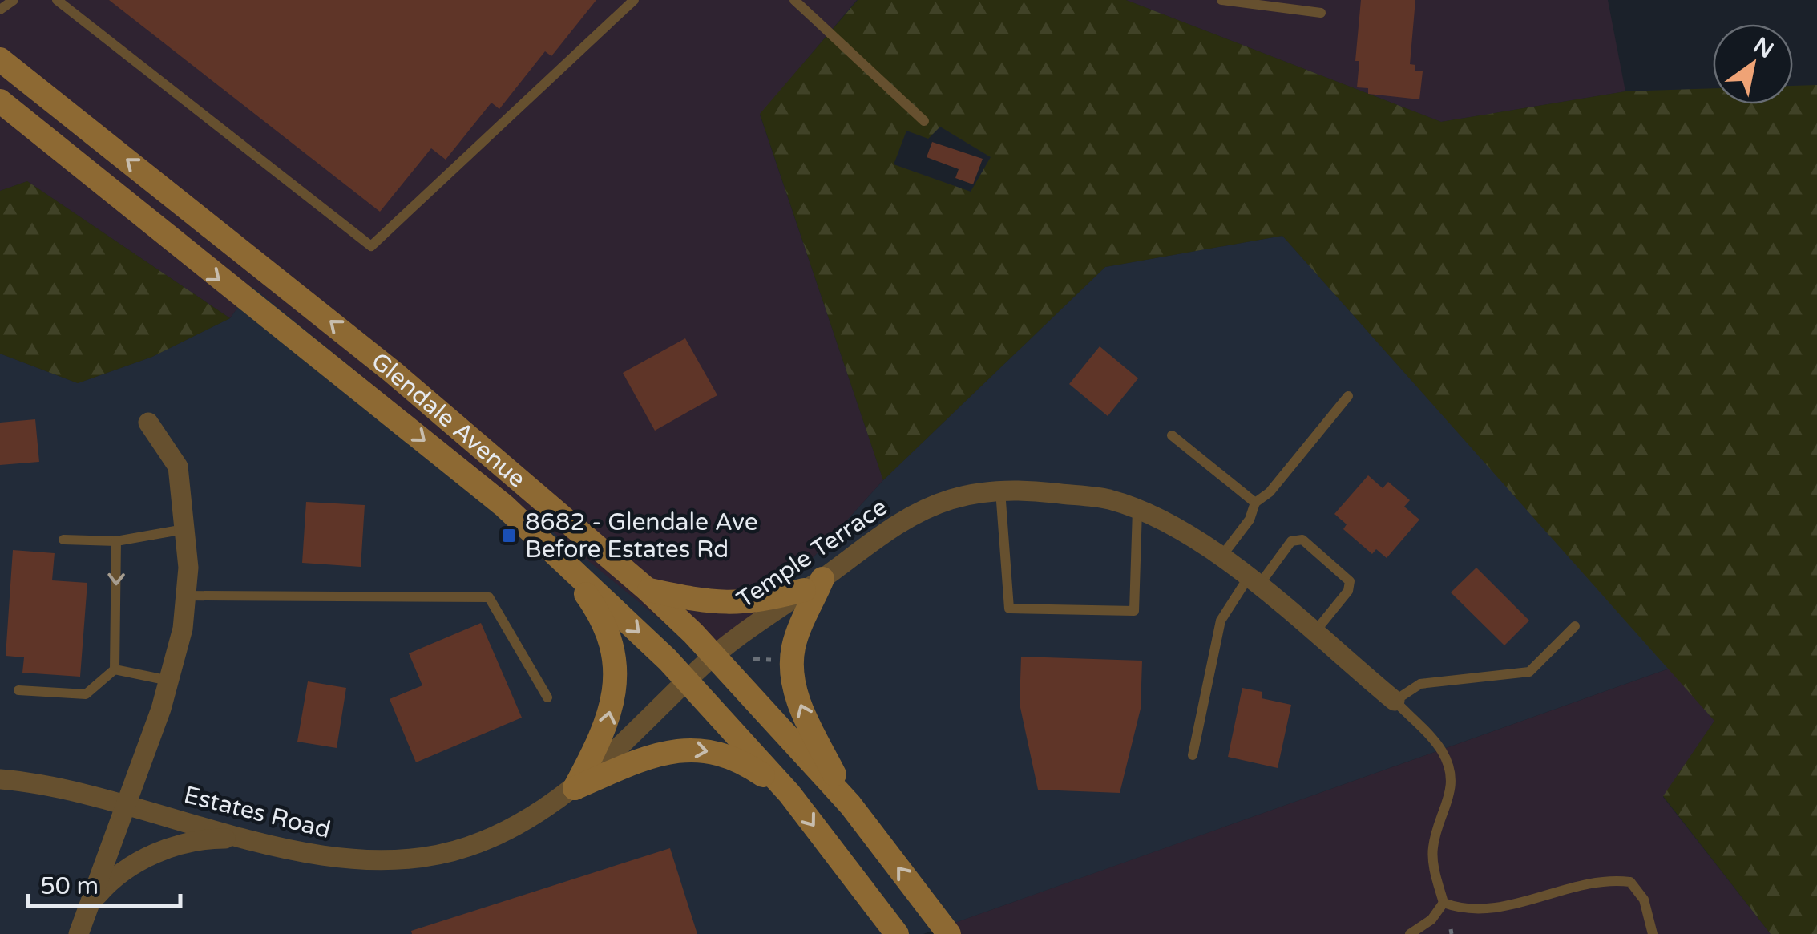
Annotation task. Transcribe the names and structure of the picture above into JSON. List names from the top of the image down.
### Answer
{
  "streets": {
    "main road": ["Glendale Avenue"],
    "street": ["Temple Terrace", "Estates Road"]
  },
  "crossings": [
    ["Glendale Avenue", "Temple Terrace"],
    ["Glendale Avenue", "Estates Road"],
    ["Temple Terrace", "Estates Road"]
  ],
  "places": {
    "transit": ["8682 - Glendale Ave Before Estates Rd"]
  },
  "scale_bar": "50 m",
  "north": "top right"
}
